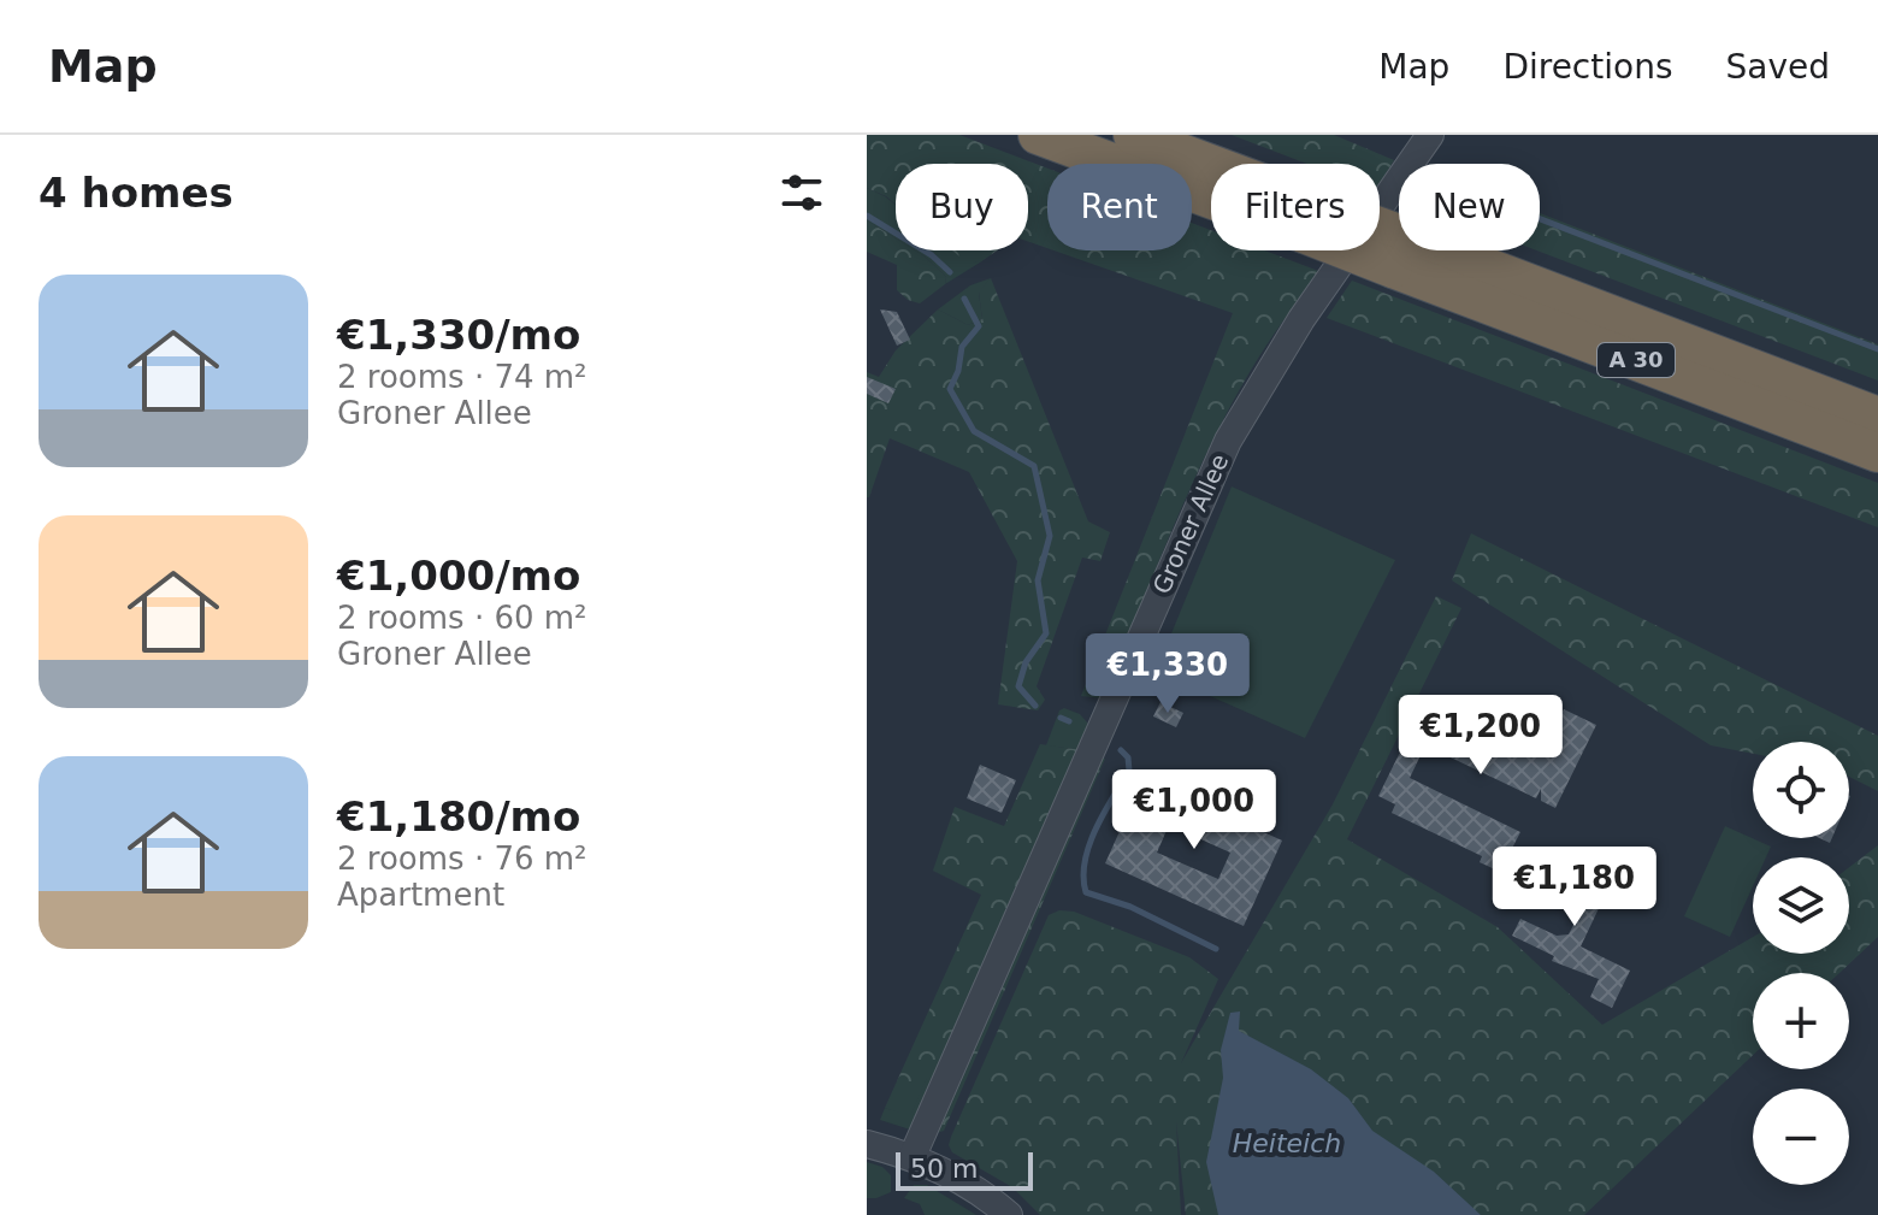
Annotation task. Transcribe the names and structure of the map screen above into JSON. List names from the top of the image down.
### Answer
{
  "streets": {
    "highway": ["A 30"],
    "street": ["Groner Allee"]
  },
  "water": ["Heiteich"],
  "scale_bar": "50 m",
  "page": {
    "header": "Map",
    "nav": ["Map", "Directions", "Saved"],
    "heading": "4 homes",
    "chip": [
      "Buy",
      "Rent",
      "Filters",
      "New"
    ],
    "list": [
      {
        "name": "€1,330/mo",
        "note": "2 rooms · 74 m² · Groner Allee"
      },
      {
        "name": "€1,000/mo",
        "note": "2 rooms · 60 m² · Groner Allee"
      },
      {
        "name": "€1,180/mo",
        "note": "2 rooms · 76 m² · Apartment"
      }
    ],
    "price": [
      "€1,330",
      "€1,200",
      "€1,000",
      "€1,180"
    ],
    "map_buttons": ["+", "−"],
    "scale": "50 m"
  }
}
